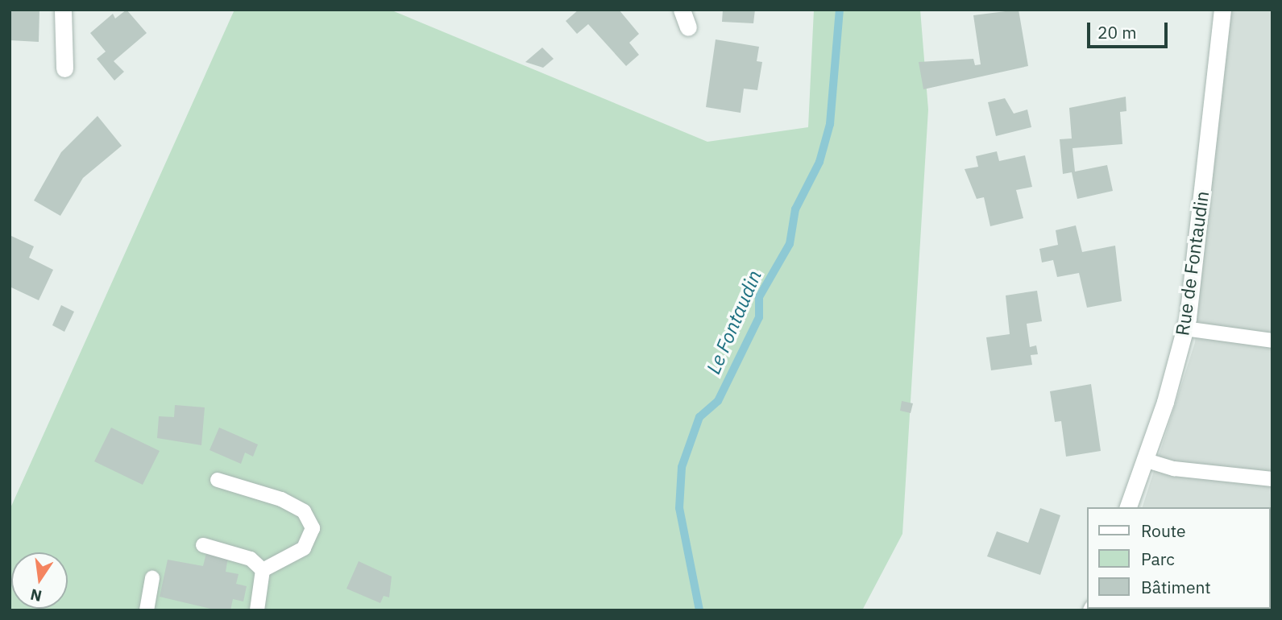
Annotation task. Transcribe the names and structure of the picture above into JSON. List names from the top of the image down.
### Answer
{
  "streets": {
    "street": ["Rue de Fontaudin"]
  },
  "water": ["Le Fontaudin"],
  "legend": ["Route", "Parc", "Bâtiment"],
  "scale_bar": "20 m",
  "north": "bottom"
}
